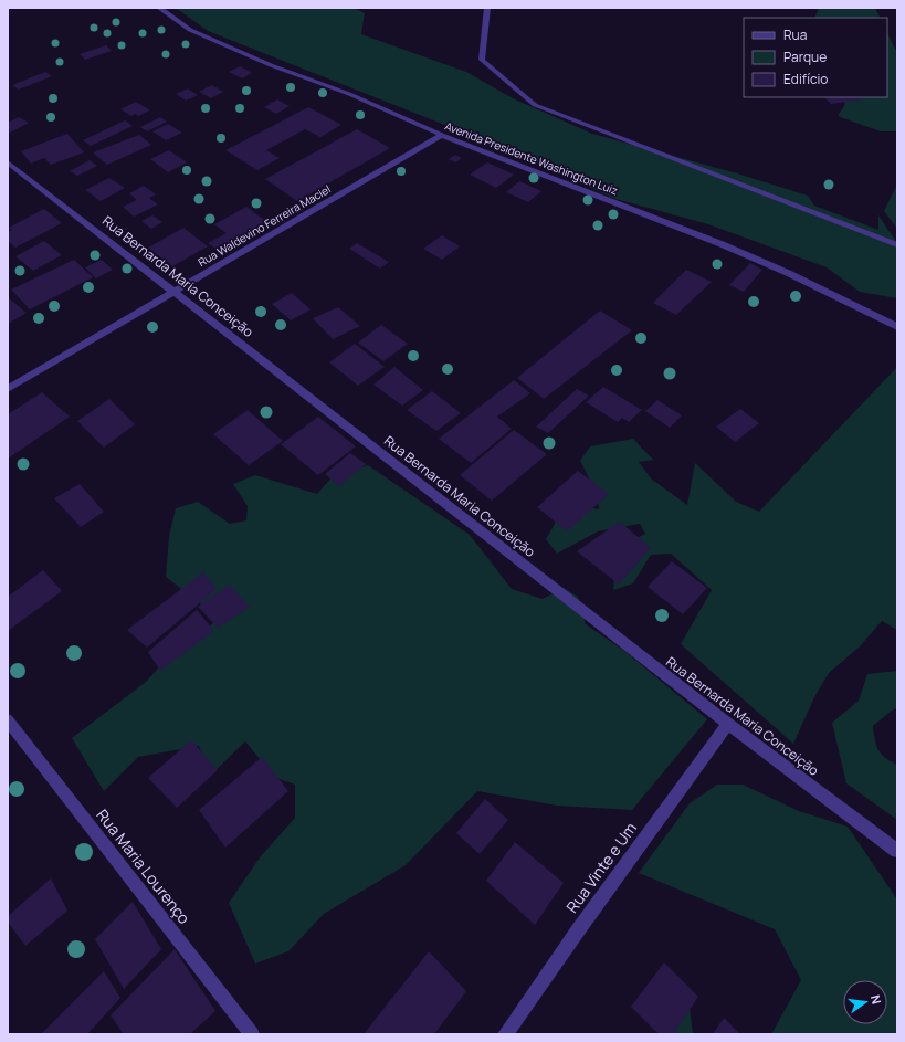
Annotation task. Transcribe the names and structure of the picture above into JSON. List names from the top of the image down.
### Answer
{
  "streets": {
    "street": [
      "Avenida Presidente Washington Luiz",
      "Rua Waldevino Ferreira Maciel",
      "Rua Bernarda Maria Conceição",
      "Rua Maria Lourenço",
      "Rua Vinte e Um"
    ]
  },
  "crossings": [
    ["Avenida Presidente Washington Luiz", "Rua Waldevino Ferreira Maciel"],
    ["Rua Waldevino Ferreira Maciel", "Rua Bernarda Maria Conceição"],
    ["Rua Bernarda Maria Conceição", "Rua Vinte e Um"]
  ],
  "legend": ["Rua", "Parque", "Edifício"],
  "north": "right"
}
